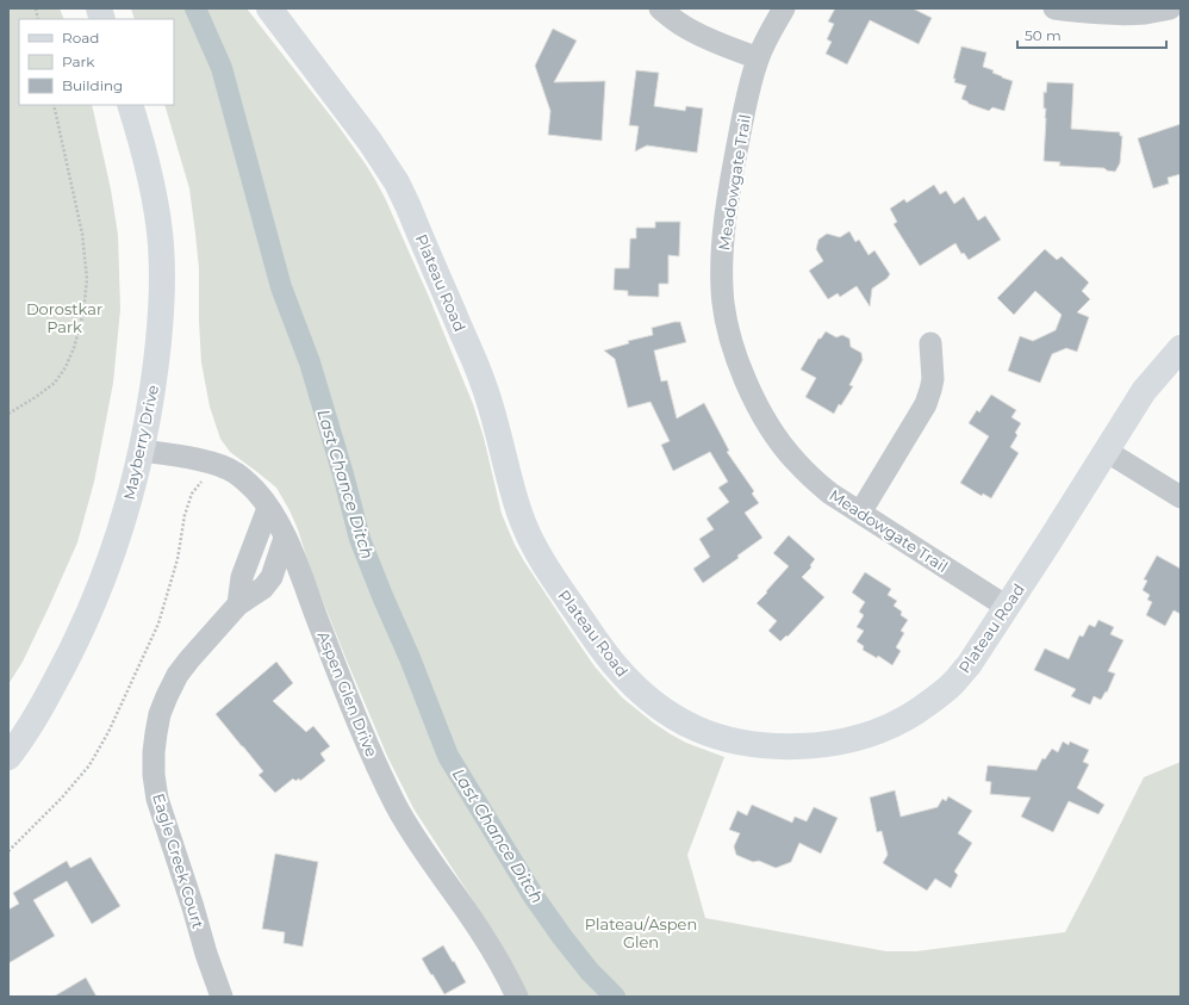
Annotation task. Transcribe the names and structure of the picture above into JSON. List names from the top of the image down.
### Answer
{
  "streets": {
    "street": [
      "Meadowgate Trail",
      "Plateau Road",
      "Mayberry Drive",
      "Aspen Glen Drive",
      "Eagle Creek Court"
    ]
  },
  "crossings": [
    ["Meadowgate Trail", "Plateau Road"],
    ["Mayberry Drive", "Aspen Glen Drive"],
    ["Aspen Glen Drive", "Eagle Creek Court"]
  ],
  "water": ["Last Chance Ditch"],
  "parks": ["Dorostkar Park", "Plateau/Aspen Glen"],
  "legend": ["Road", "Park", "Building"],
  "scale_bar": "50 m"
}
